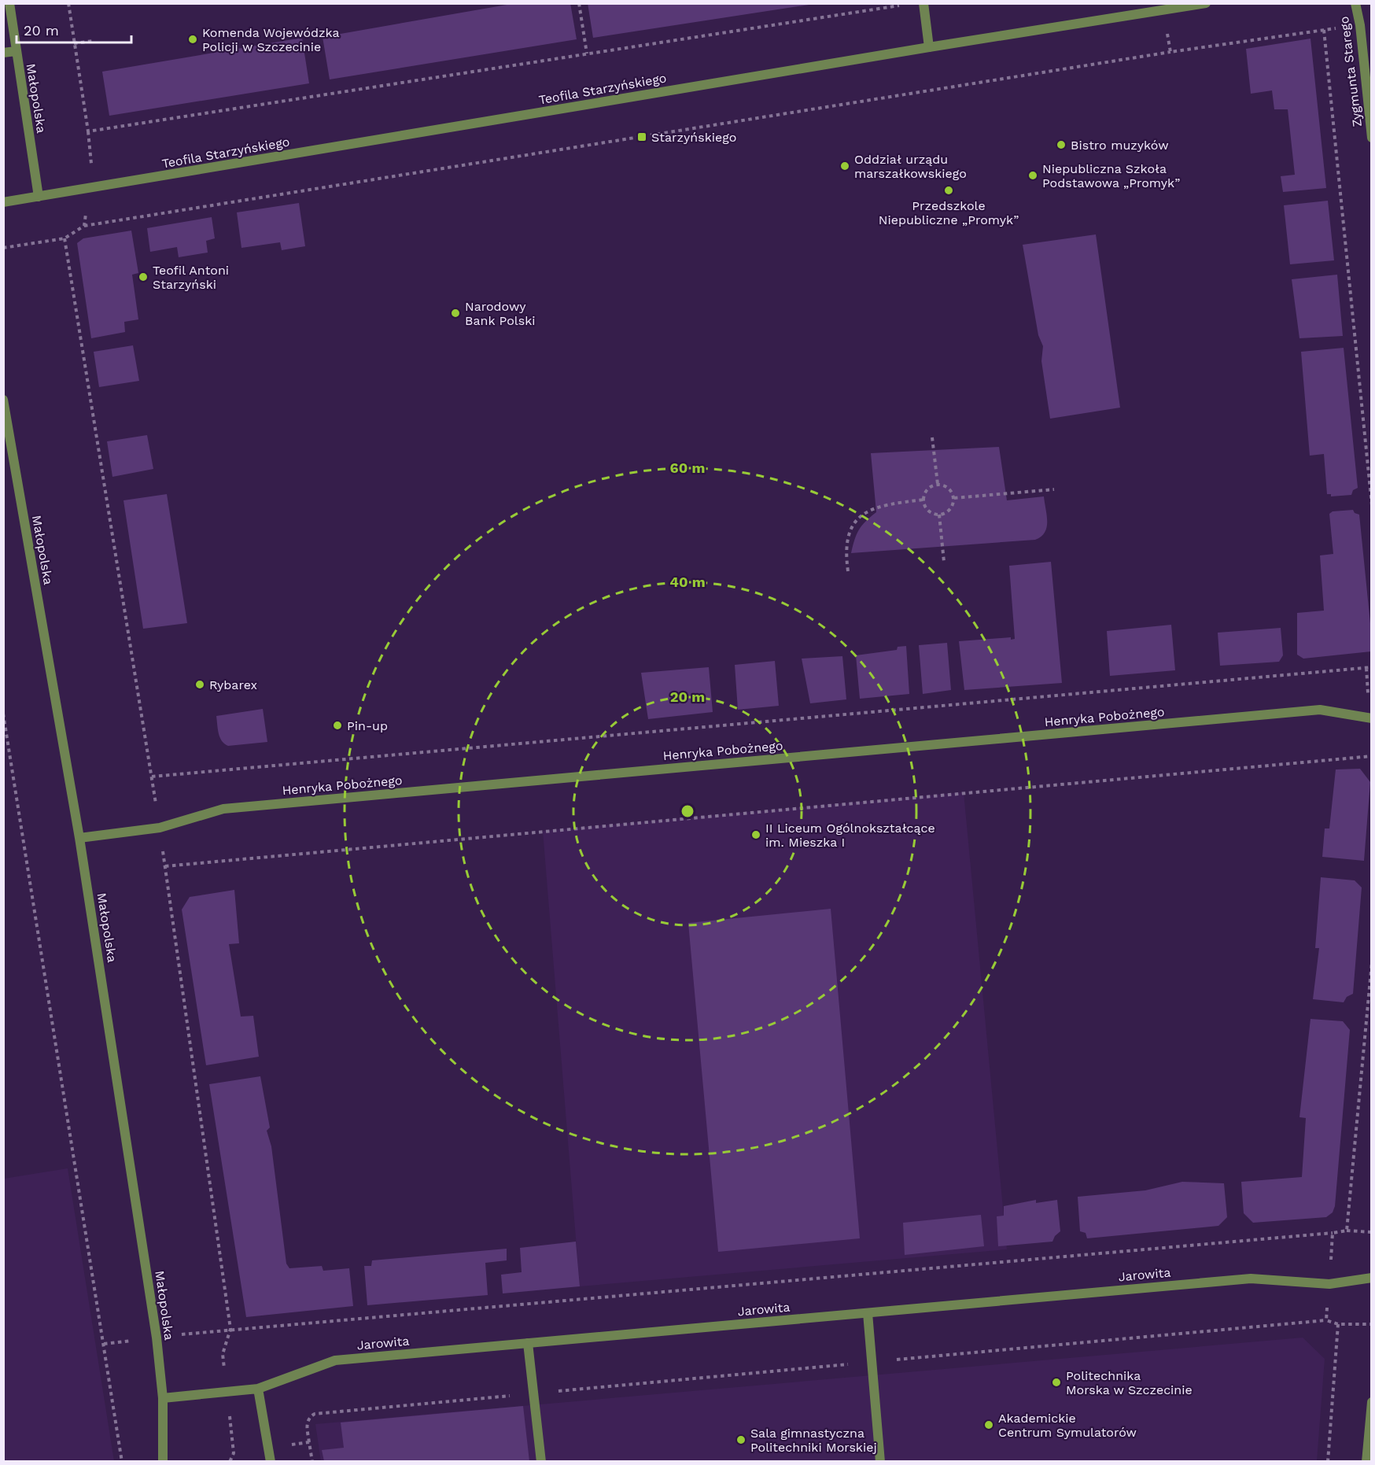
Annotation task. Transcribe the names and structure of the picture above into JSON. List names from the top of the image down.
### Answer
{
  "streets": {
    "street": [
      "Zygmunta Starego",
      "Teofila Starzyńskiego",
      "Małopolska",
      "Henryka Pobożnego",
      "Jarowita"
    ]
  },
  "crossings": [
    ["Teofila Starzyńskiego", "Małopolska"],
    ["Małopolska", "Henryka Pobożnego"],
    ["Małopolska", "Jarowita"]
  ],
  "places": {
    "other": [
      "Komenda Wojewódzka Policji w Szczecinie",
      "Bistro muzyków",
      "Oddział urządu marszałkowskiego",
      "Niepubliczna Szkoła Podstawowa „Promyk”",
      "Przedszkole Niepubliczne „Promyk”",
      "Teofil Antoni Starzyński",
      "Narodowy Bank Polski",
      "Rybarex",
      "Pin-up",
      "II Liceum Ogólnokształcące im. Mieszka I",
      "Politechnika Morska w Szczecinie",
      "Akademickie Centrum Symulatorów",
      "Sala gimnastyczna Politechniki Morskiej"
    ],
    "transit": ["Starzyńskiego"]
  },
  "scale_bar": "20 m",
  "rings": ["60 m", "40 m", "20 m"]
}
